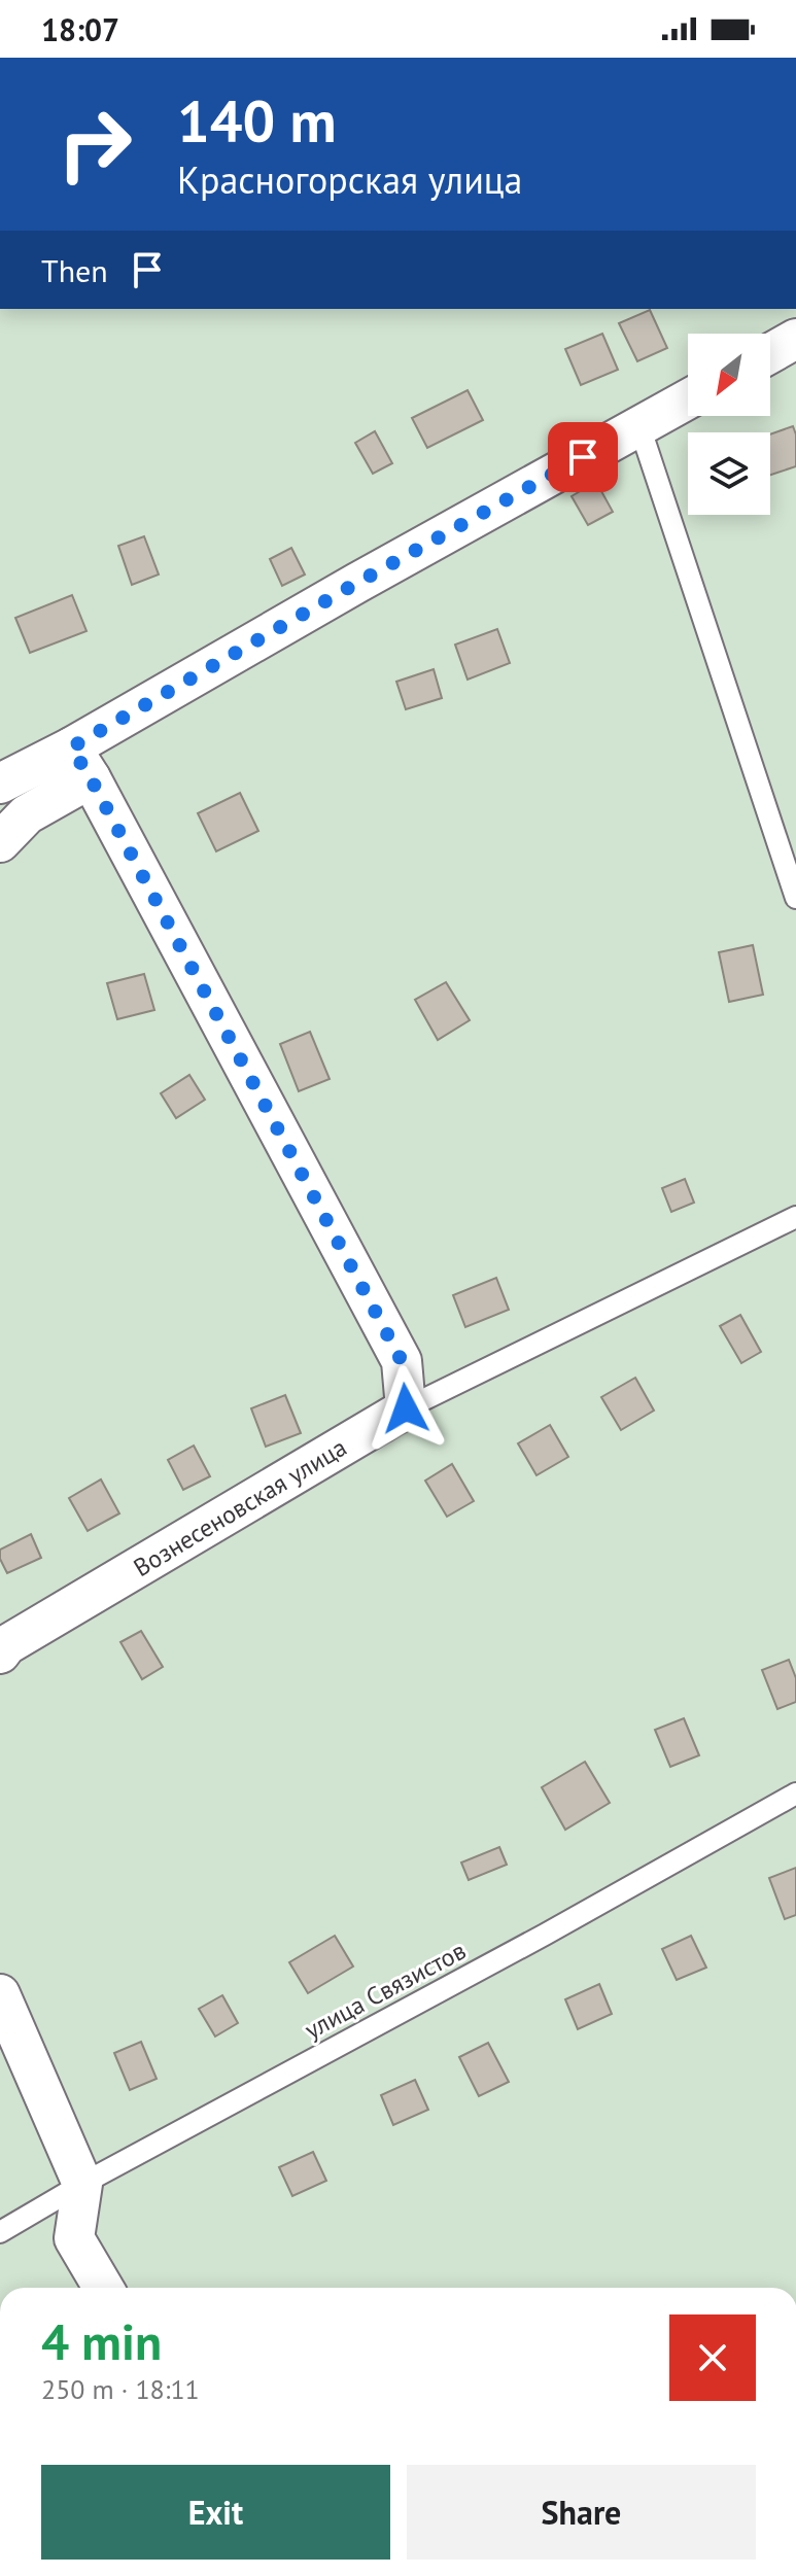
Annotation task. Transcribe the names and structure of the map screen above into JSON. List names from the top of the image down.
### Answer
{
  "streets": {
    "street": ["Вознесеновская улица"],
    "lane": ["улица Связистов"]
  },
  "north": "bottom left",
  "page": {
    "status": "18:07",
    "turn": ["140 m", "Красногорская улица"],
    "then": "Then",
    "heading": ["4 min", "250 m · 18:11"],
    "buttons": ["Exit", "Share"]
  }
}
